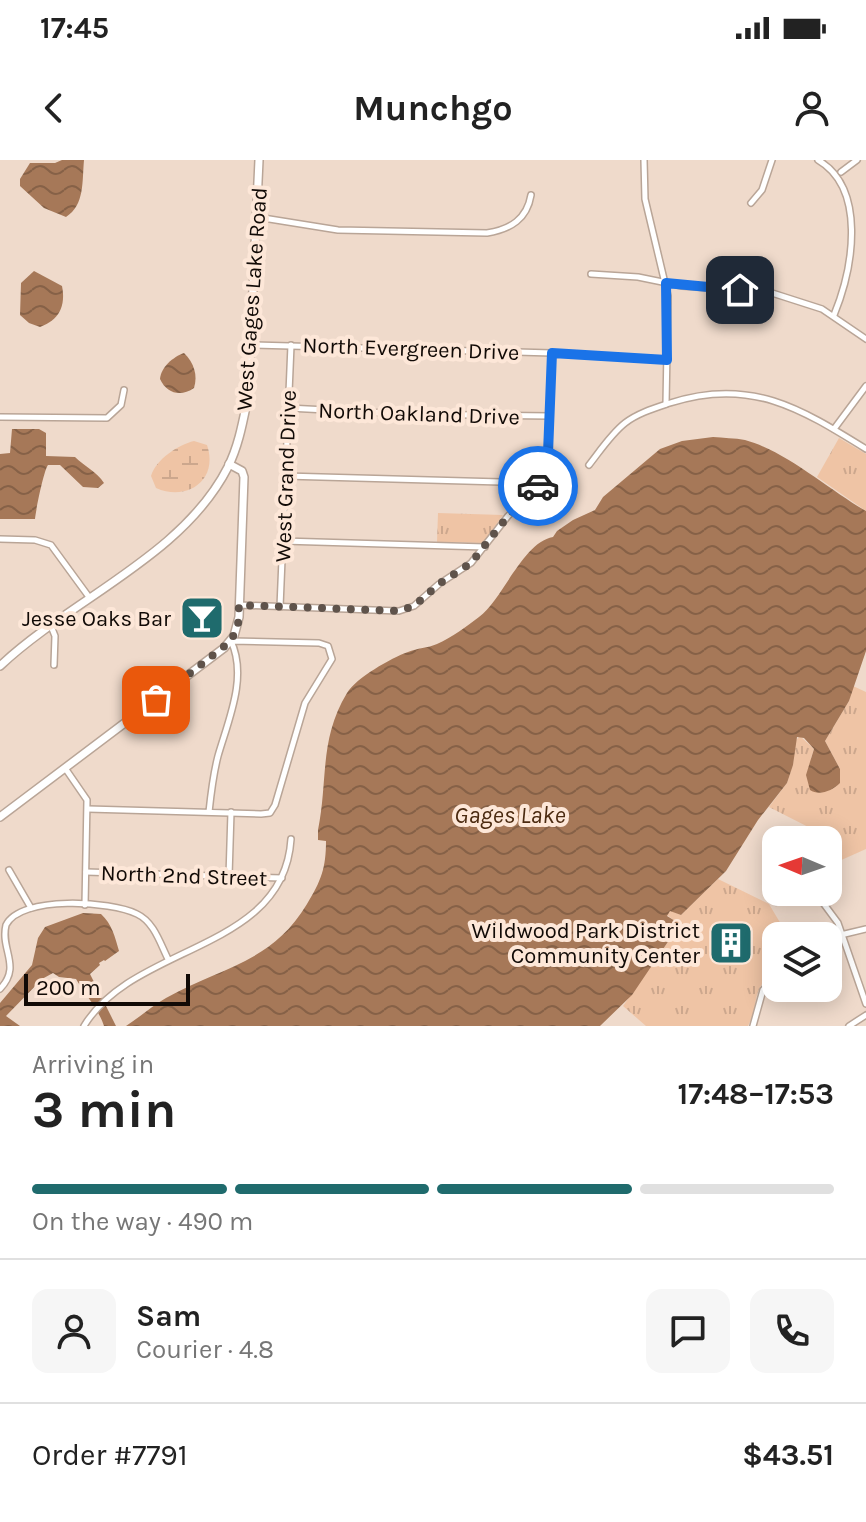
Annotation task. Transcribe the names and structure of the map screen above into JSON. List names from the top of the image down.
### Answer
{
  "streets": {
    "street": [
      "West Gages Lake Road",
      "North Evergreen Drive",
      "North Oakland Drive",
      "West Grand Drive",
      "North 2nd Street"
    ]
  },
  "crossings": [
    ["West Gages Lake Road", "North Evergreen Drive"],
    ["North Evergreen Drive", "West Grand Drive"],
    ["North Oakland Drive", "West Grand Drive"]
  ],
  "water": ["Gages Lake"],
  "places": {
    "bar": ["Jesse Oaks Bar"],
    "building": ["Wildwood Park District Community Center"]
  },
  "scale_bar": "200 m",
  "north": "left",
  "page": {
    "status": "17:45",
    "header": "Munchgo",
    "scale": "200 m",
    "heading": ["3 min", "Arriving in", "17:48–17:53"],
    "panel": [
      "Sam",
      "Courier · 4.8",
      "Order #7791",
      "$43.51"
    ],
    "bar": "On the way · 490 m"
  }
}
